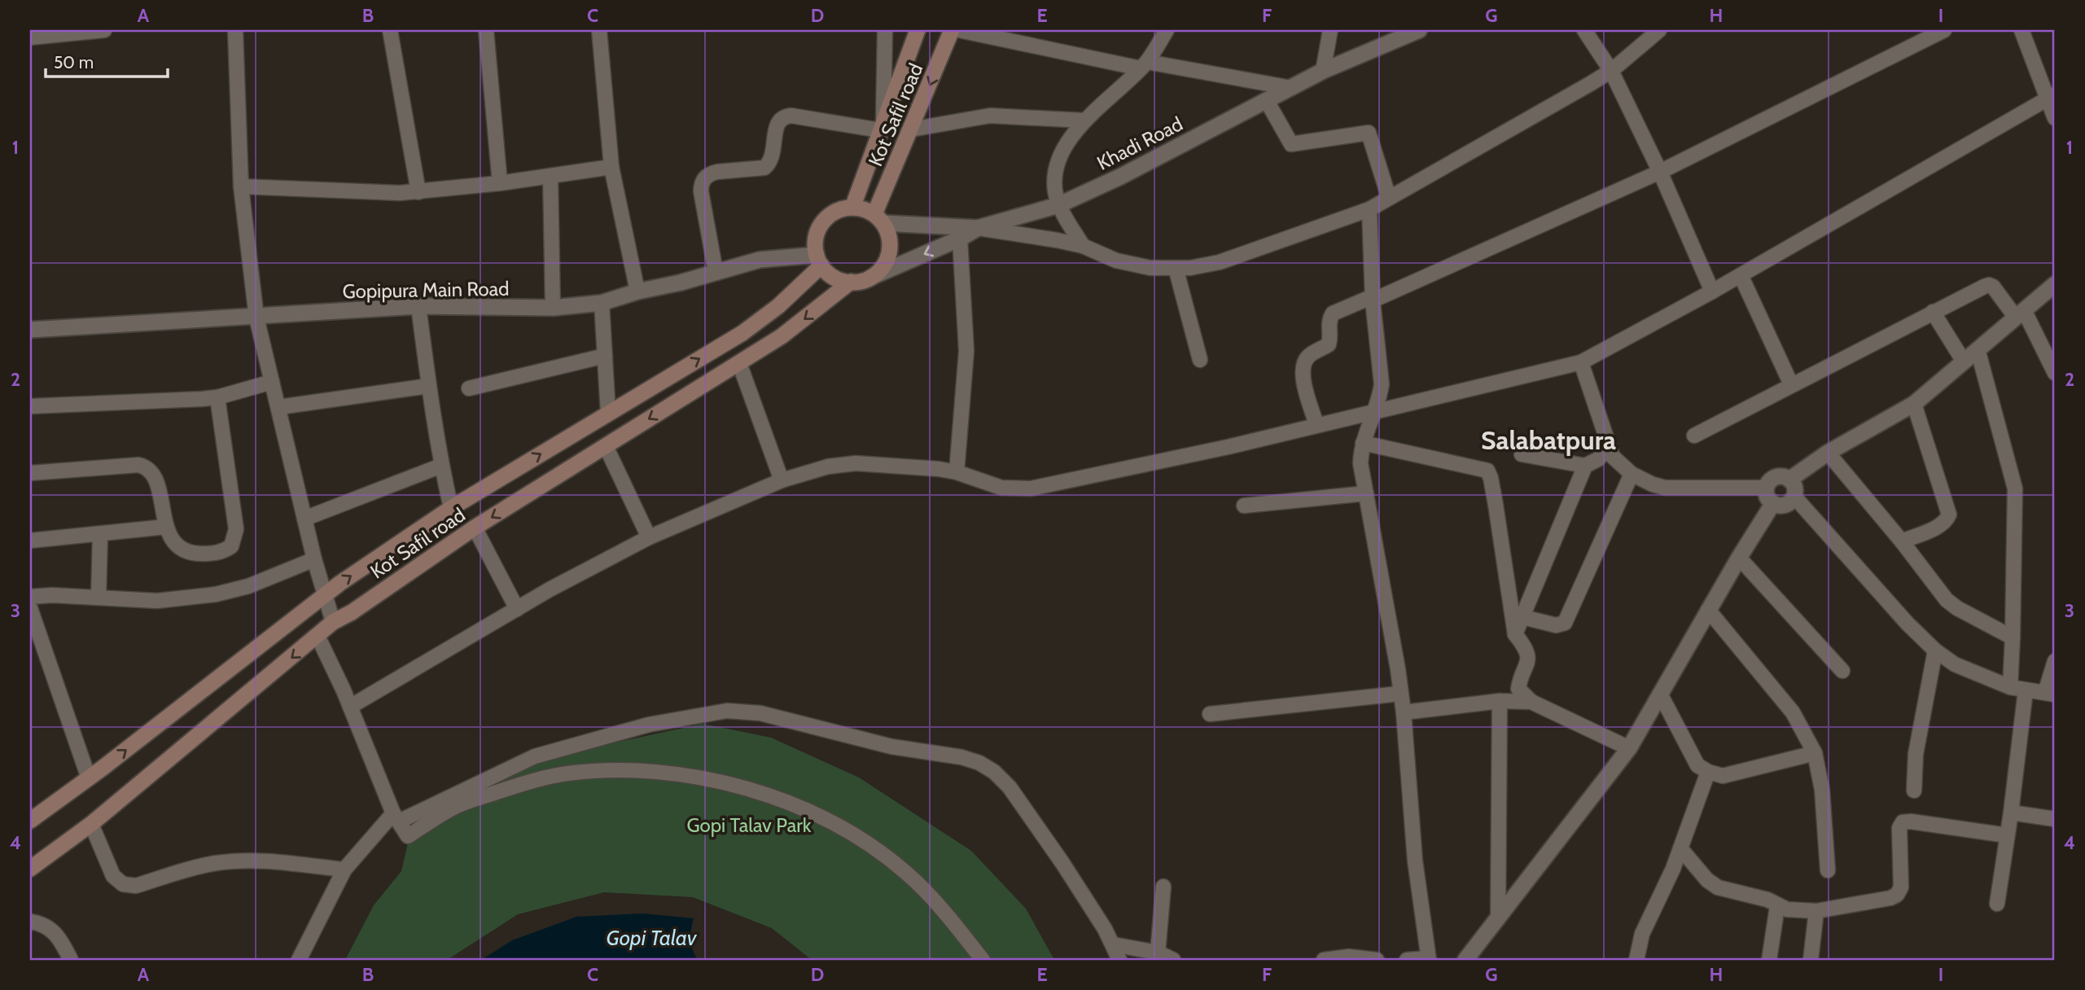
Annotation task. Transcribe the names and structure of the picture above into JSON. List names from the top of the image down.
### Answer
{
  "streets": {
    "main road": ["Kot Safil road"],
    "street": ["Khadi Road", "Gopipura Main Road"]
  },
  "crossings": [
    ["Kot Safil road", "Khadi Road"],
    ["Kot Safil road", "Gopipura Main Road"],
    ["Khadi Road", "Gopipura Main Road"]
  ],
  "districts": ["Salabatpura"],
  "water": ["Gopi Talav"],
  "parks": ["Gopi Talav Park"],
  "scale_bar": "50 m",
  "grid": {
    "columns": [
      "A",
      "B",
      "C",
      "D",
      "E",
      "F",
      "G",
      "H",
      "I"
    ],
    "rows": [
      "1",
      "2",
      "3",
      "4"
    ]
  }
}
